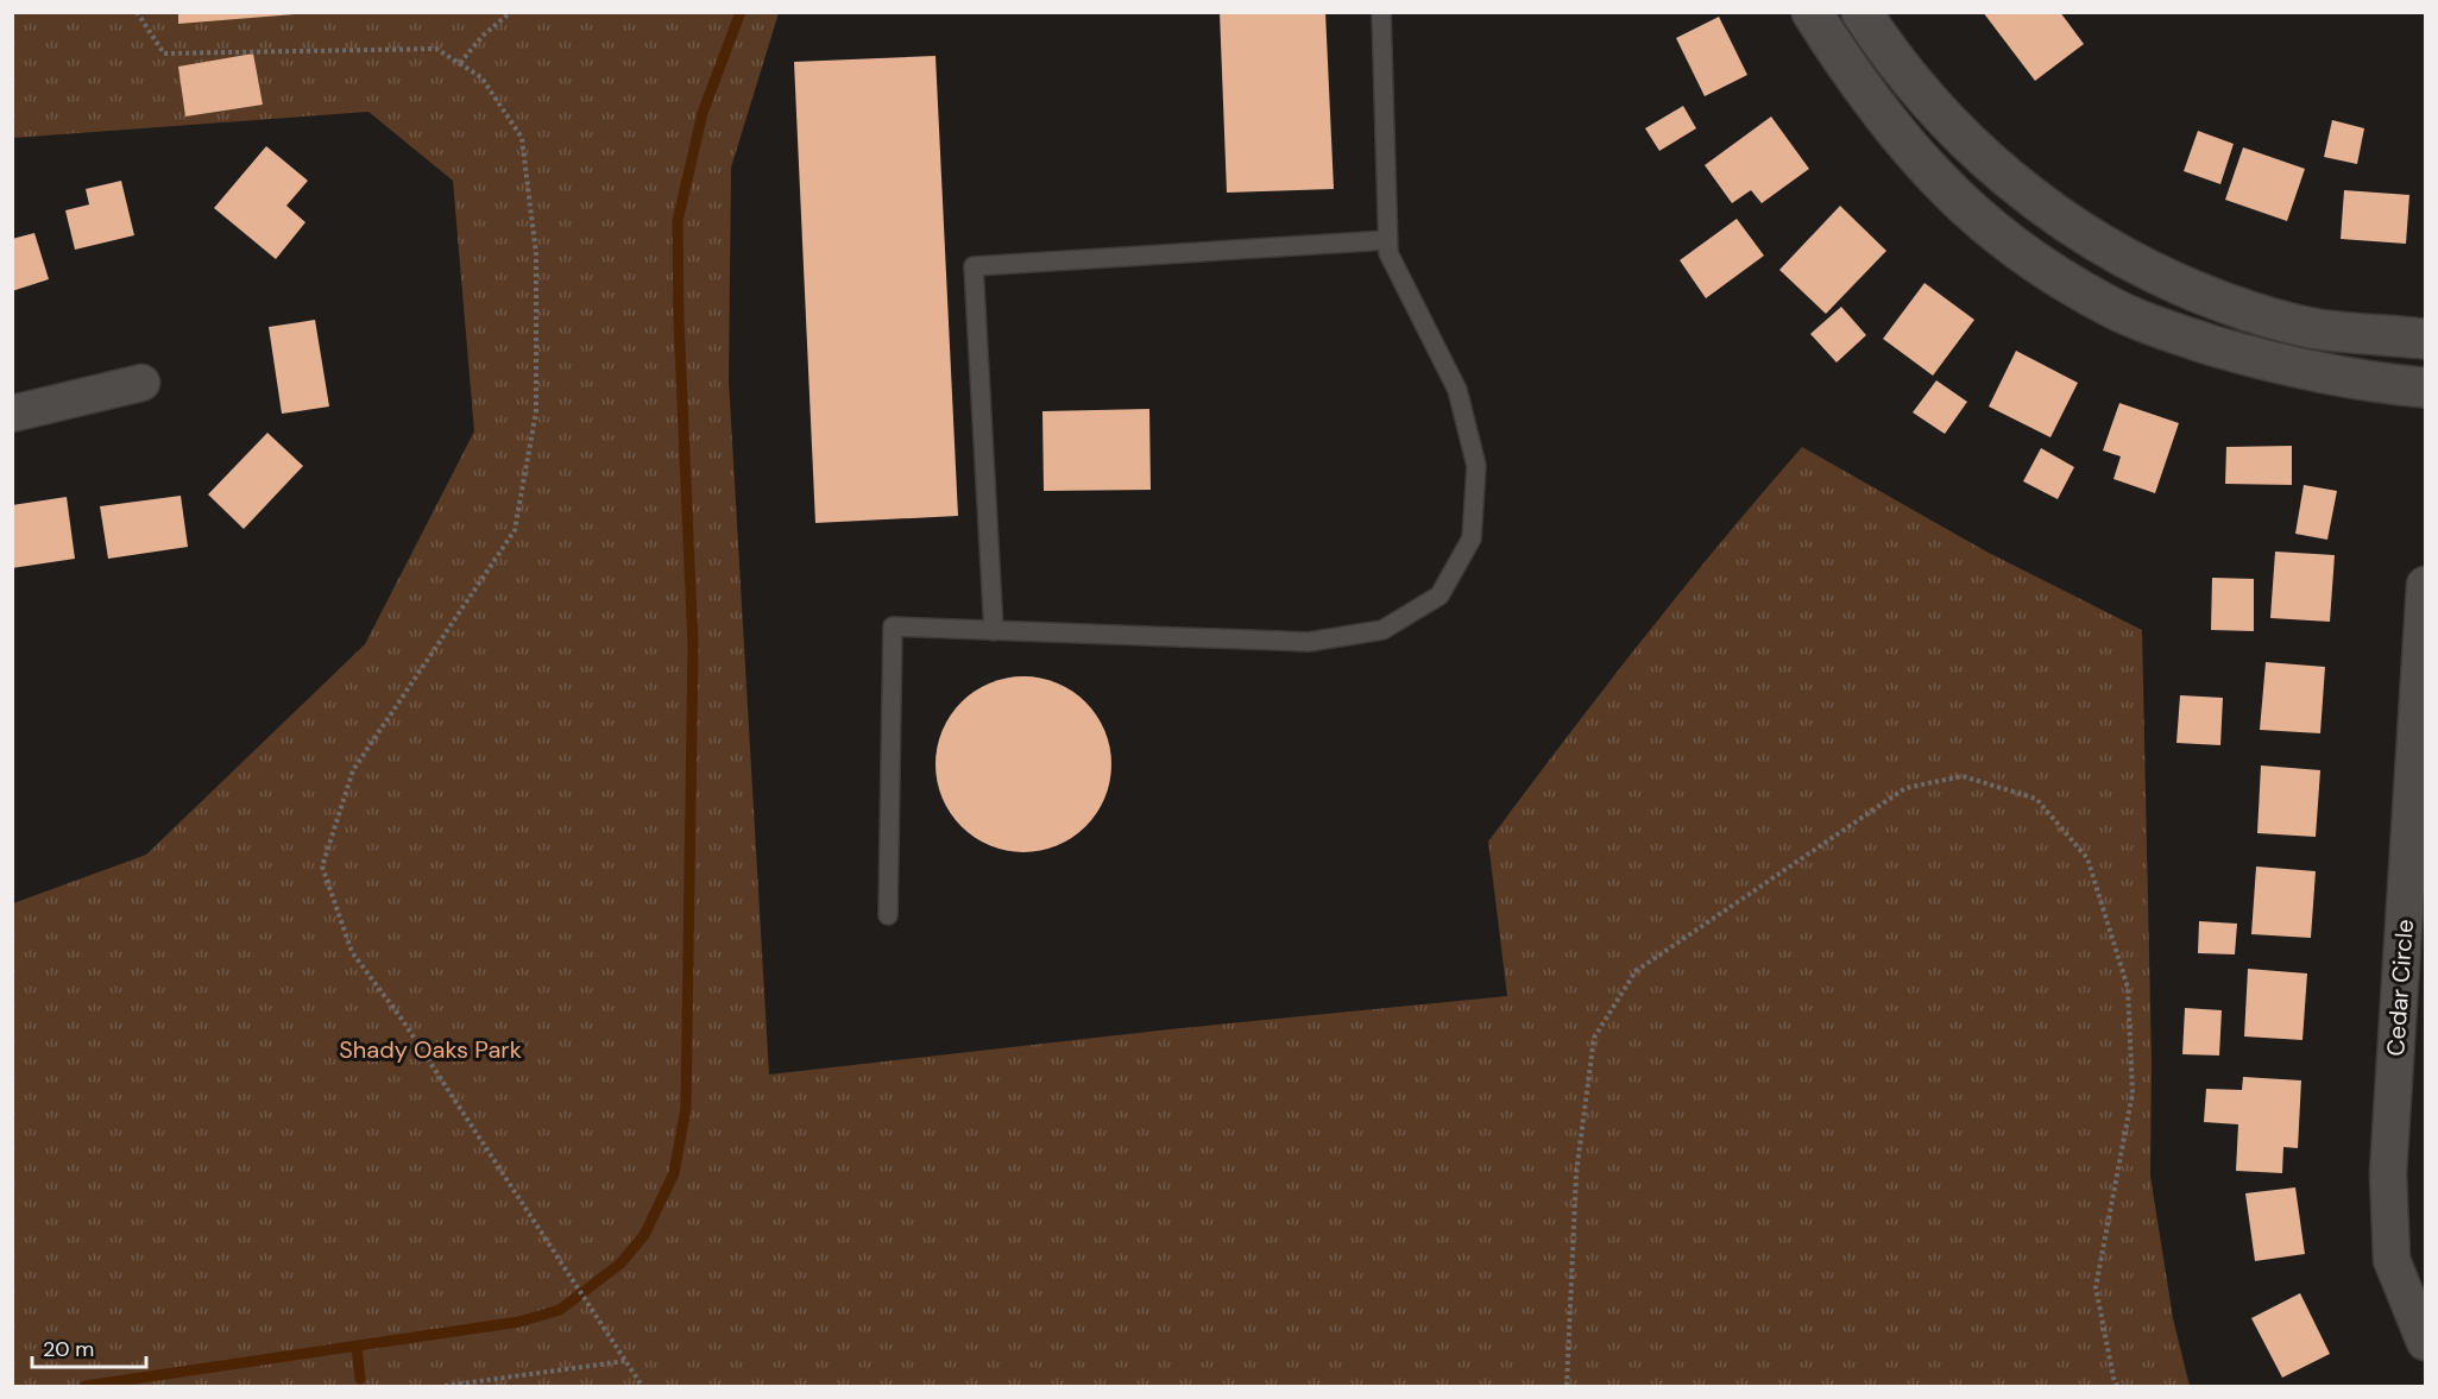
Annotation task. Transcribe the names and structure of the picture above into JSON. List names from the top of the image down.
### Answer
{
  "streets": {
    "street": ["Cedar Circle"]
  },
  "parks": ["Shady Oaks Park"],
  "scale_bar": "20 m"
}
